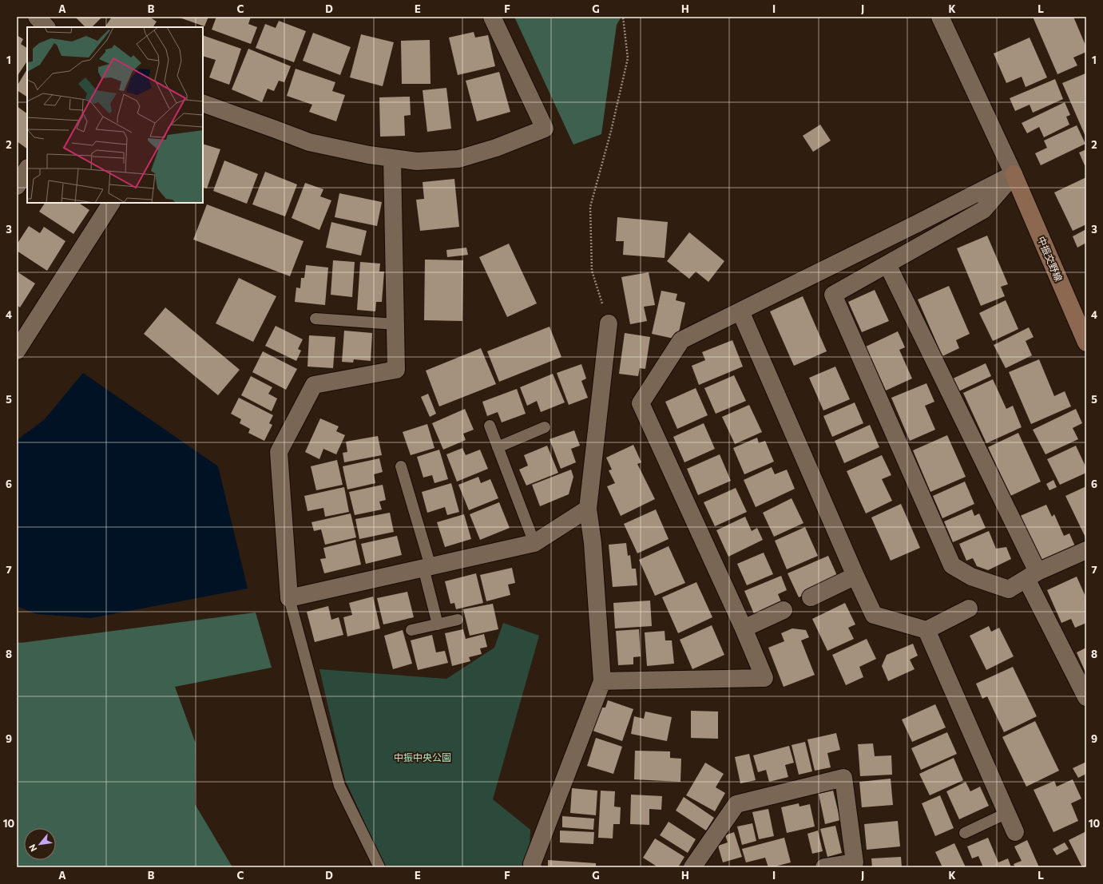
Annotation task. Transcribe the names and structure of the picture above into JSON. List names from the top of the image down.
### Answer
{
  "streets": {
    "street": ["中振交野線"]
  },
  "parks": ["中振中央公園"],
  "north": "bottom left",
  "grid": {
    "columns": [
      "A",
      "B",
      "C",
      "D",
      "E",
      "F",
      "G",
      "H",
      "I",
      "J",
      "K",
      "L"
    ],
    "rows": [
      "1",
      "2",
      "3",
      "4",
      "5",
      "6",
      "7",
      "8",
      "9",
      "10"
    ]
  }
}
